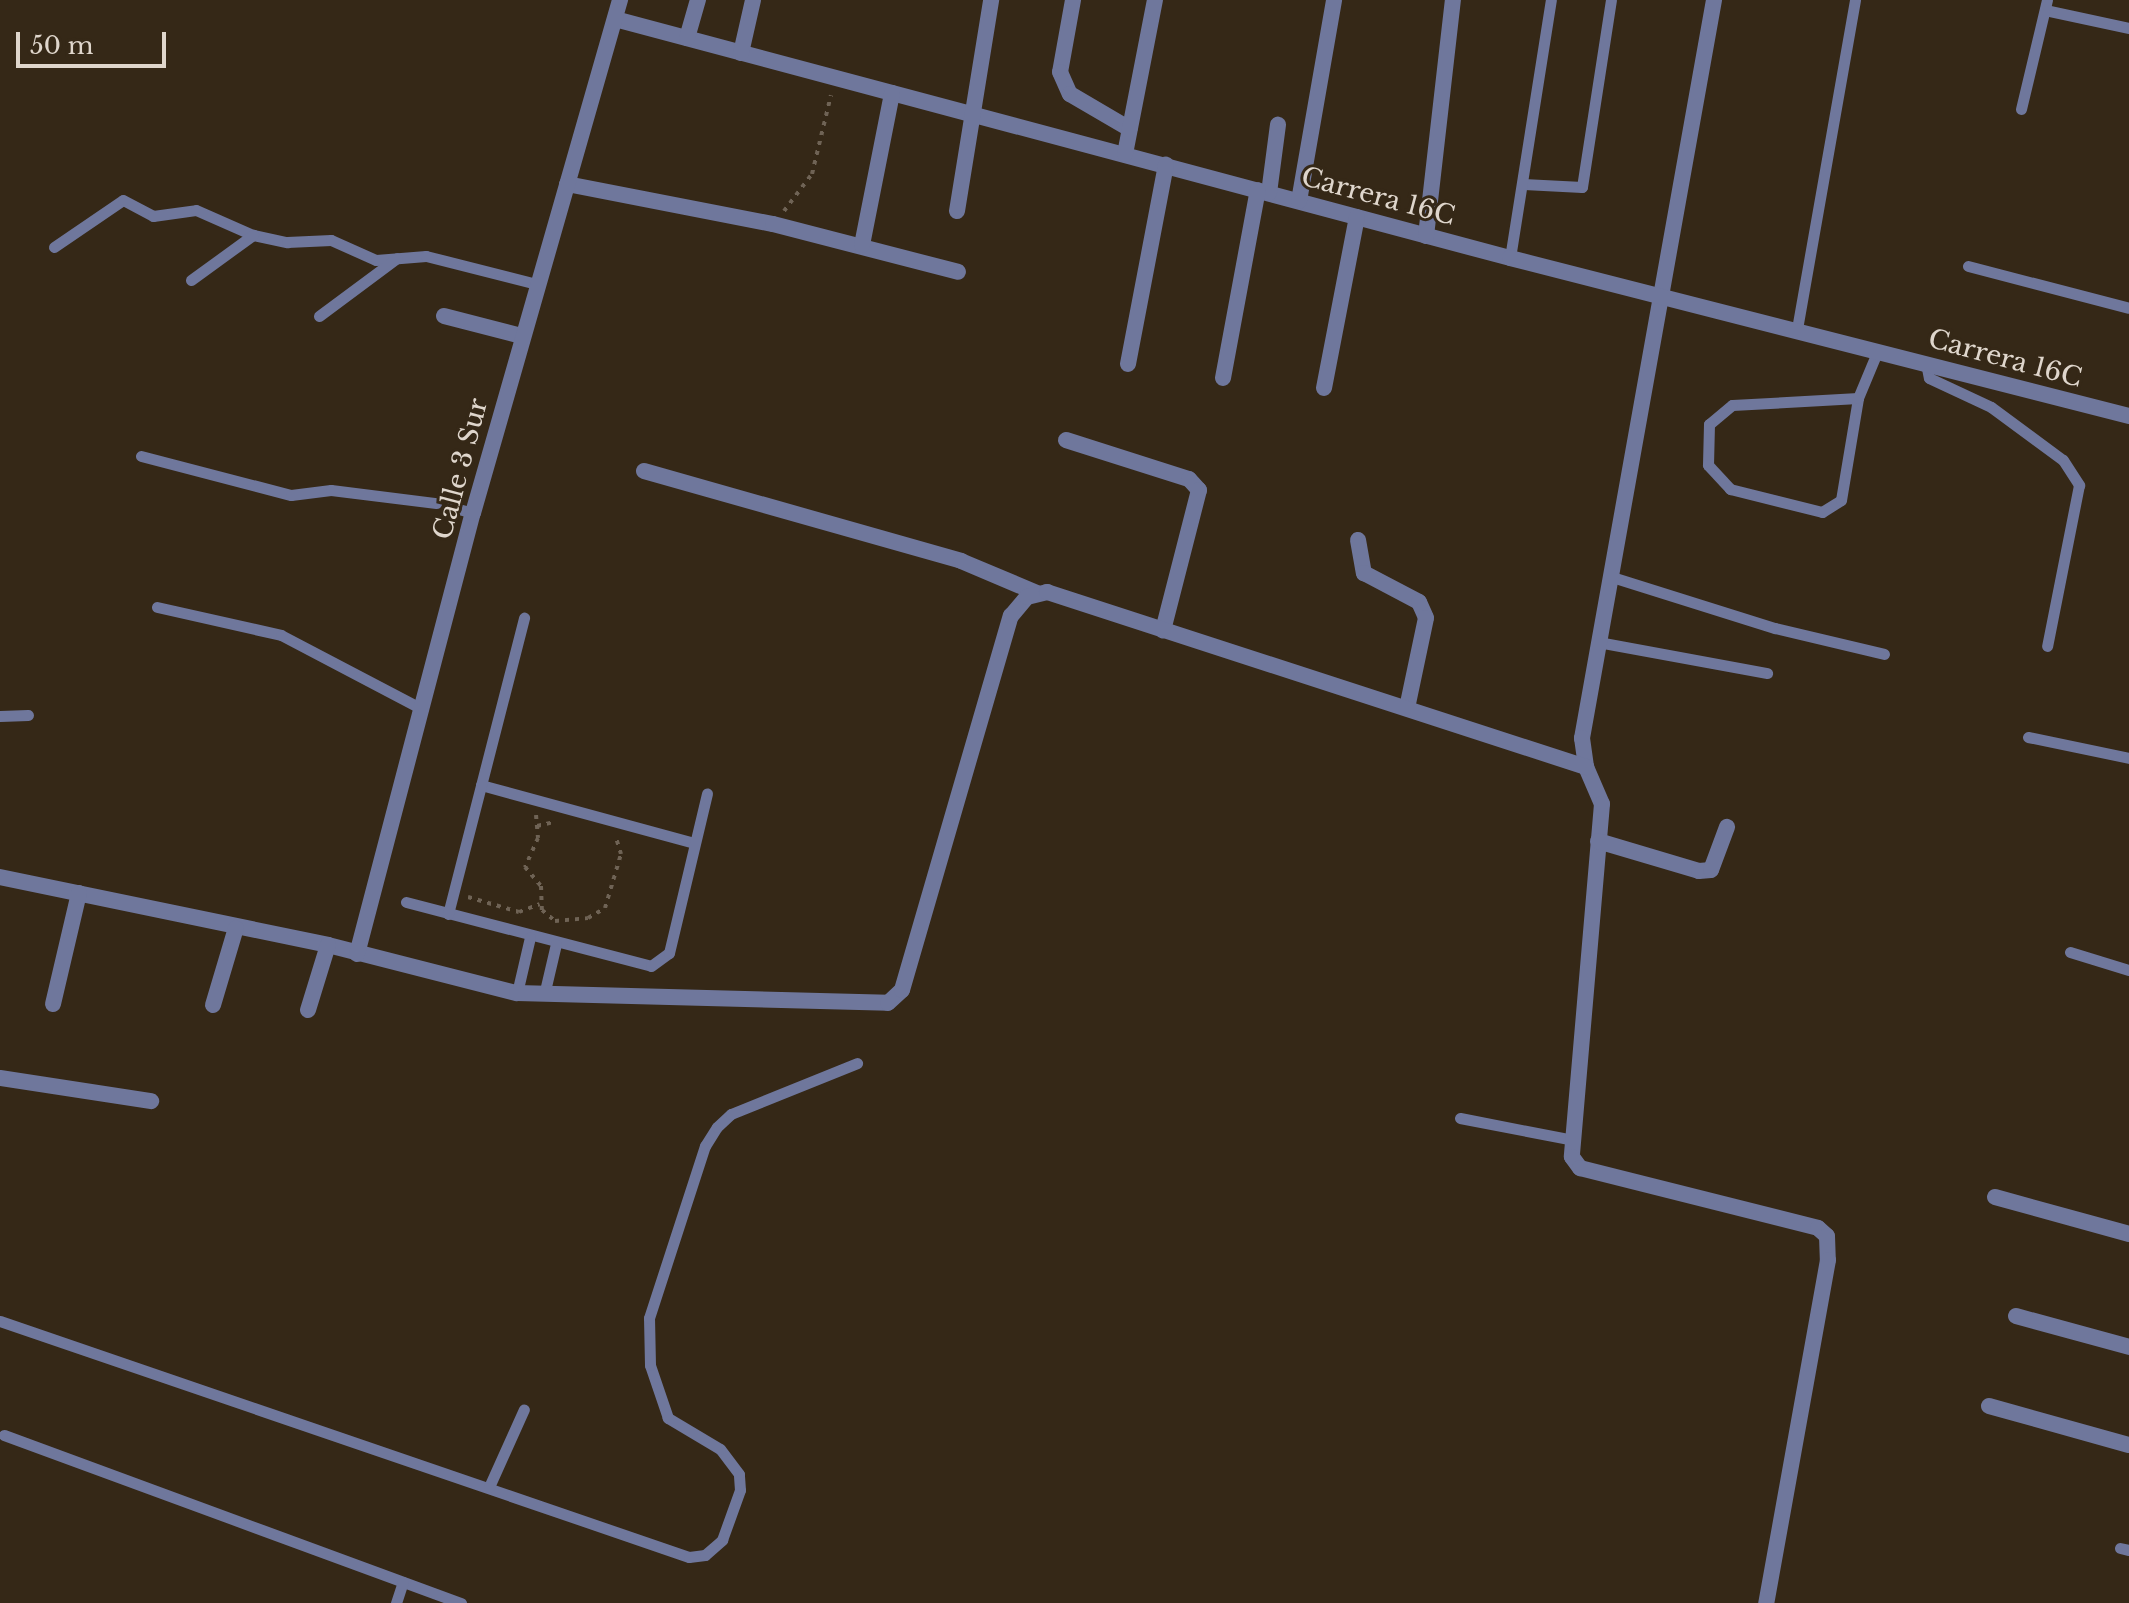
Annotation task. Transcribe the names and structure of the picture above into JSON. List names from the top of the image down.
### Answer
{
  "streets": {
    "street": ["Carrera 16C", "Calle 3 Sur"]
  },
  "crossings": [
    ["Carrera 16C", "Calle 3 Sur"]
  ],
  "scale_bar": "50 m"
}
